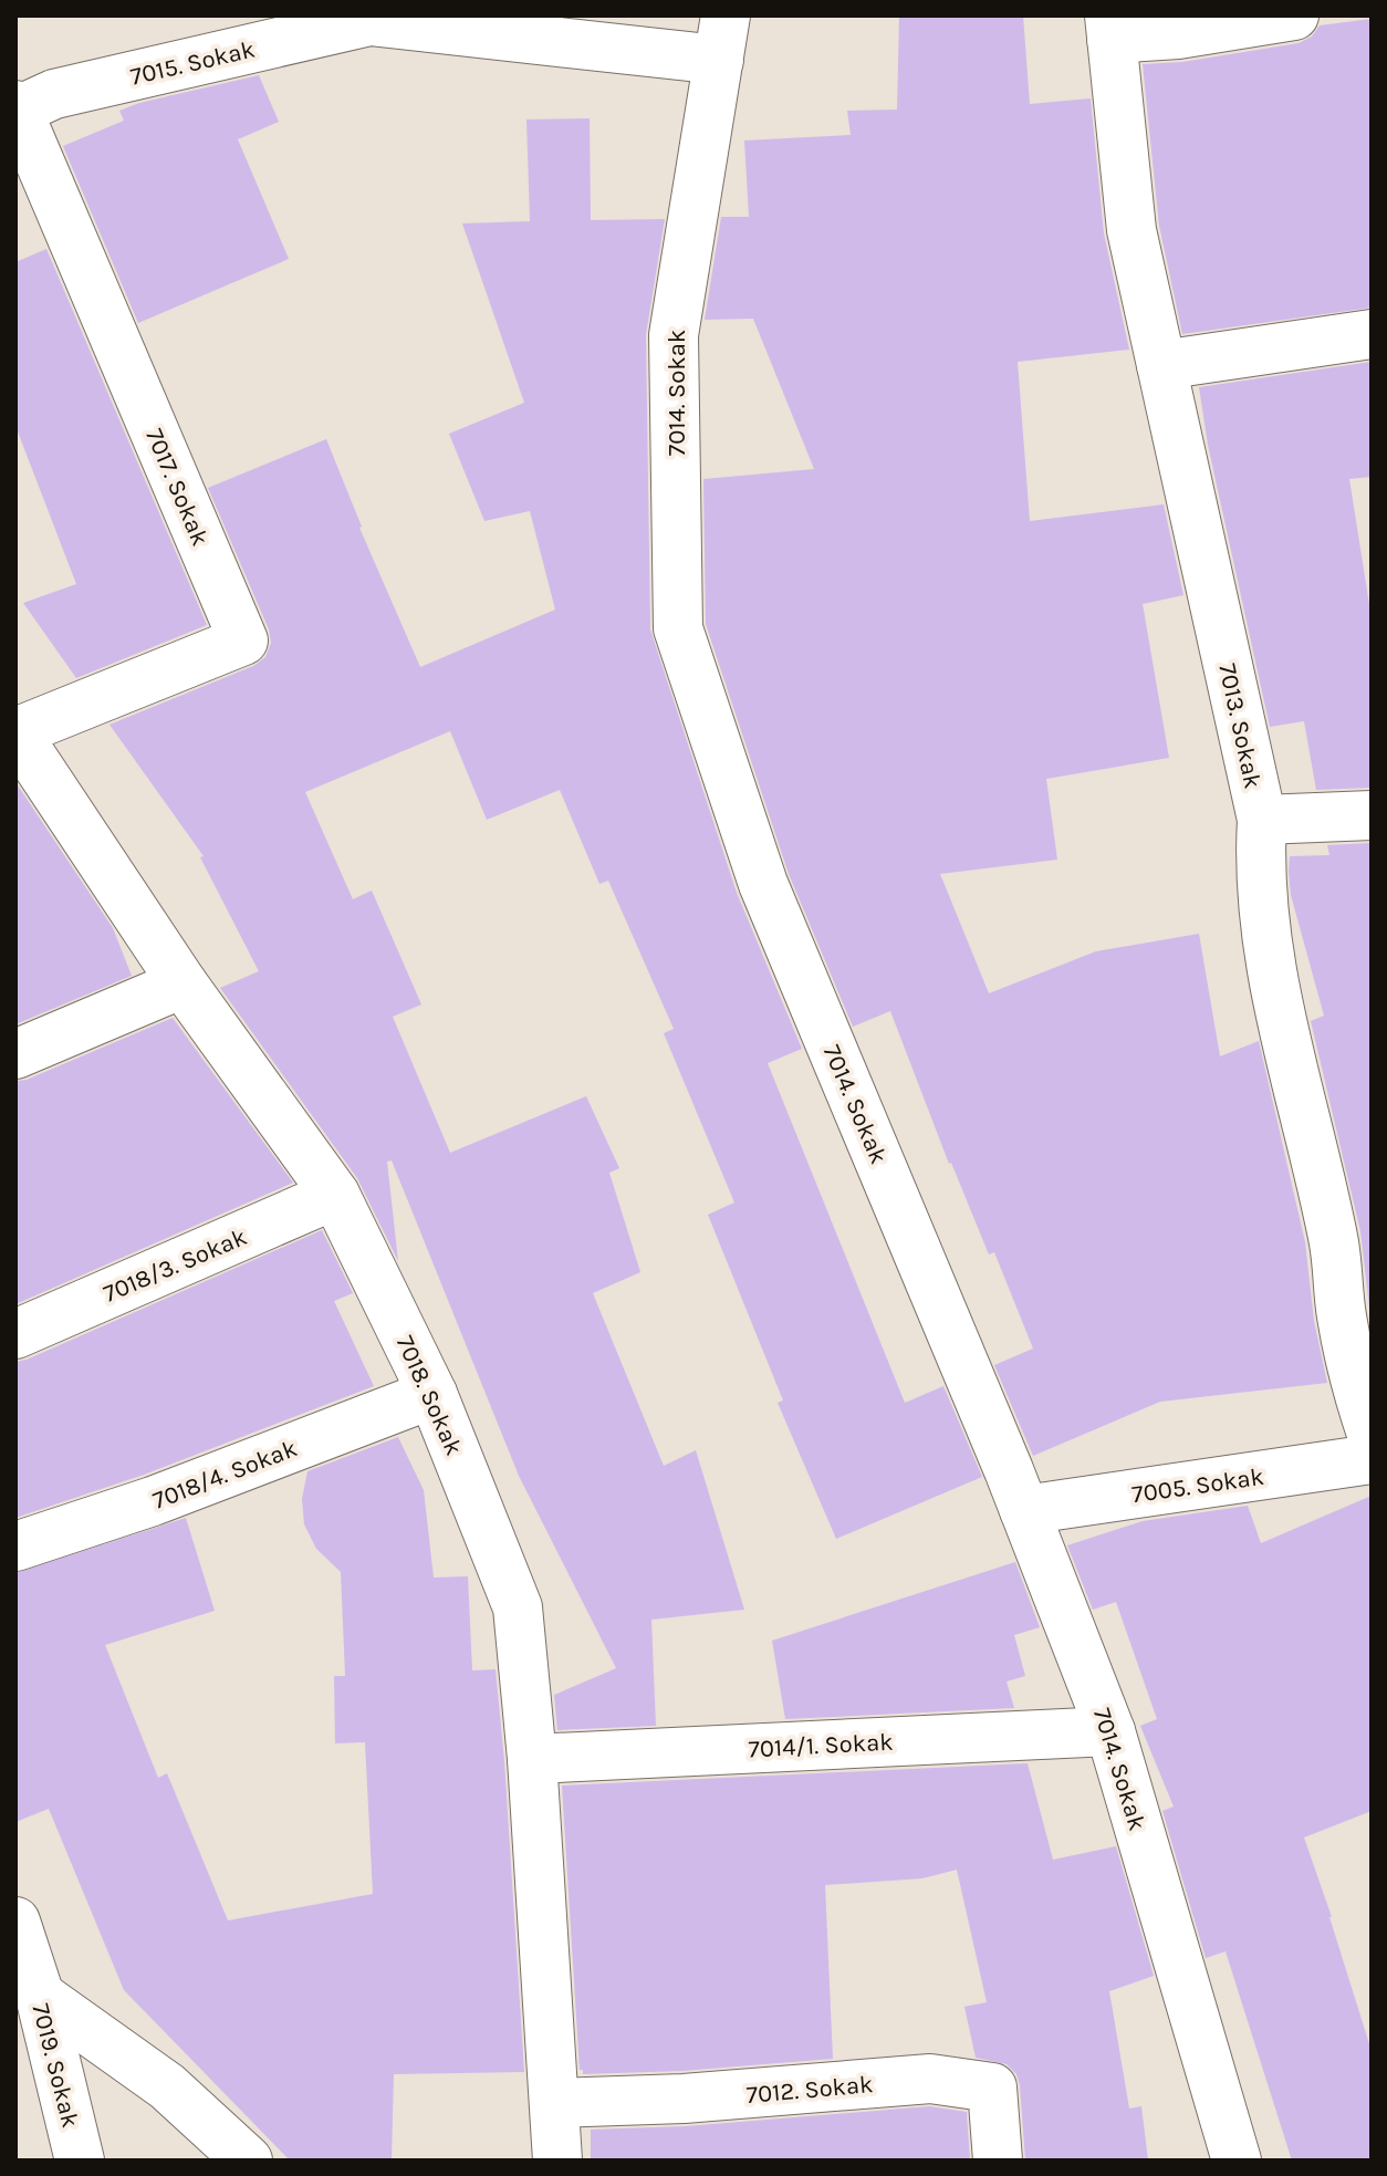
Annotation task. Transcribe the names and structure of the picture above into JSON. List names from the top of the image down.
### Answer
{
  "streets": {
    "street": [
      "7015. Sokak",
      "7014. Sokak",
      "7017. Sokak",
      "7013. Sokak",
      "7018/3. Sokak",
      "7018. Sokak",
      "7018/4. Sokak",
      "7005. Sokak",
      "7014/1. Sokak",
      "7019. Sokak",
      "7012. Sokak"
    ]
  },
  "crossings": [
    ["7015. Sokak", "7014. Sokak"],
    ["7015. Sokak", "7017. Sokak"],
    ["7014. Sokak", "7005. Sokak"],
    ["7014. Sokak", "7014/1. Sokak"],
    ["7017. Sokak", "7018. Sokak"],
    ["7018/3. Sokak", "7018. Sokak"],
    ["7018. Sokak", "7018/4. Sokak"],
    ["7018. Sokak", "7014/1. Sokak"],
    ["7018. Sokak", "7012. Sokak"]
  ]
}
